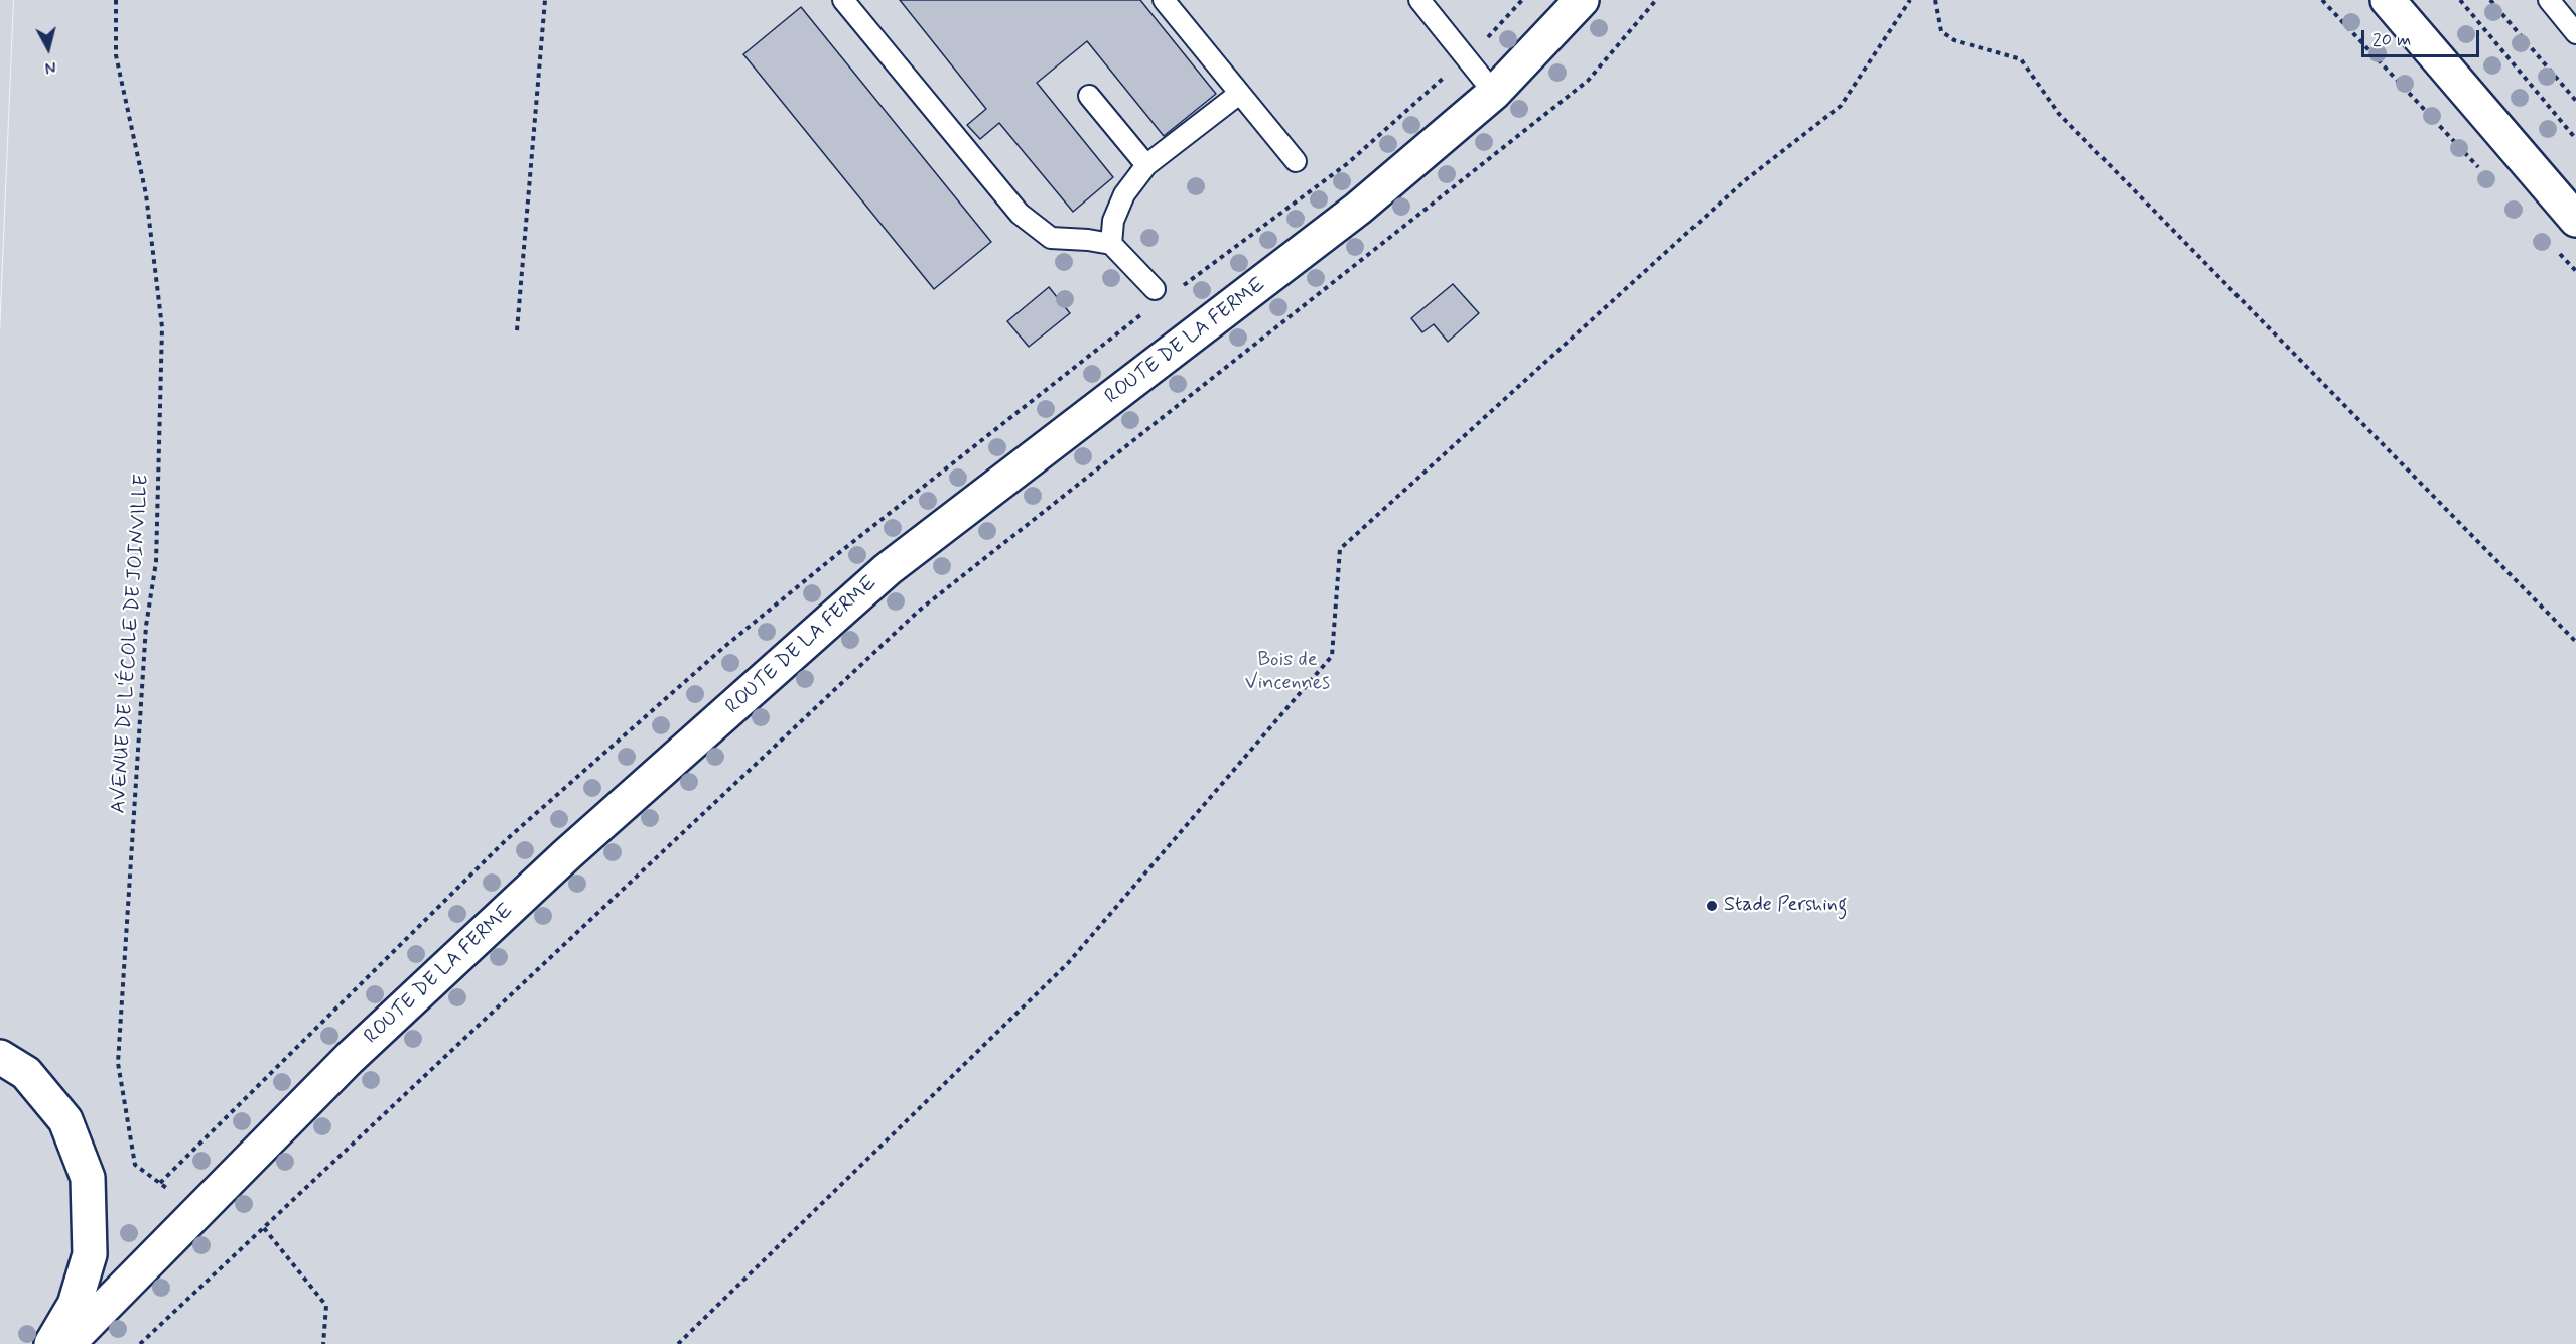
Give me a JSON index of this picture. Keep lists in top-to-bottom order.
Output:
{
  "streets": {
    "main road": ["ROUTE DE LA FERME"],
    "path": ["AVENUE DE L'ÉCOLE DE JOINVILLE"]
  },
  "parks": ["Bois de Vincennes"],
  "places": ["Stade Pershing"],
  "scale_bar": "20 m",
  "north": "bottom"
}
